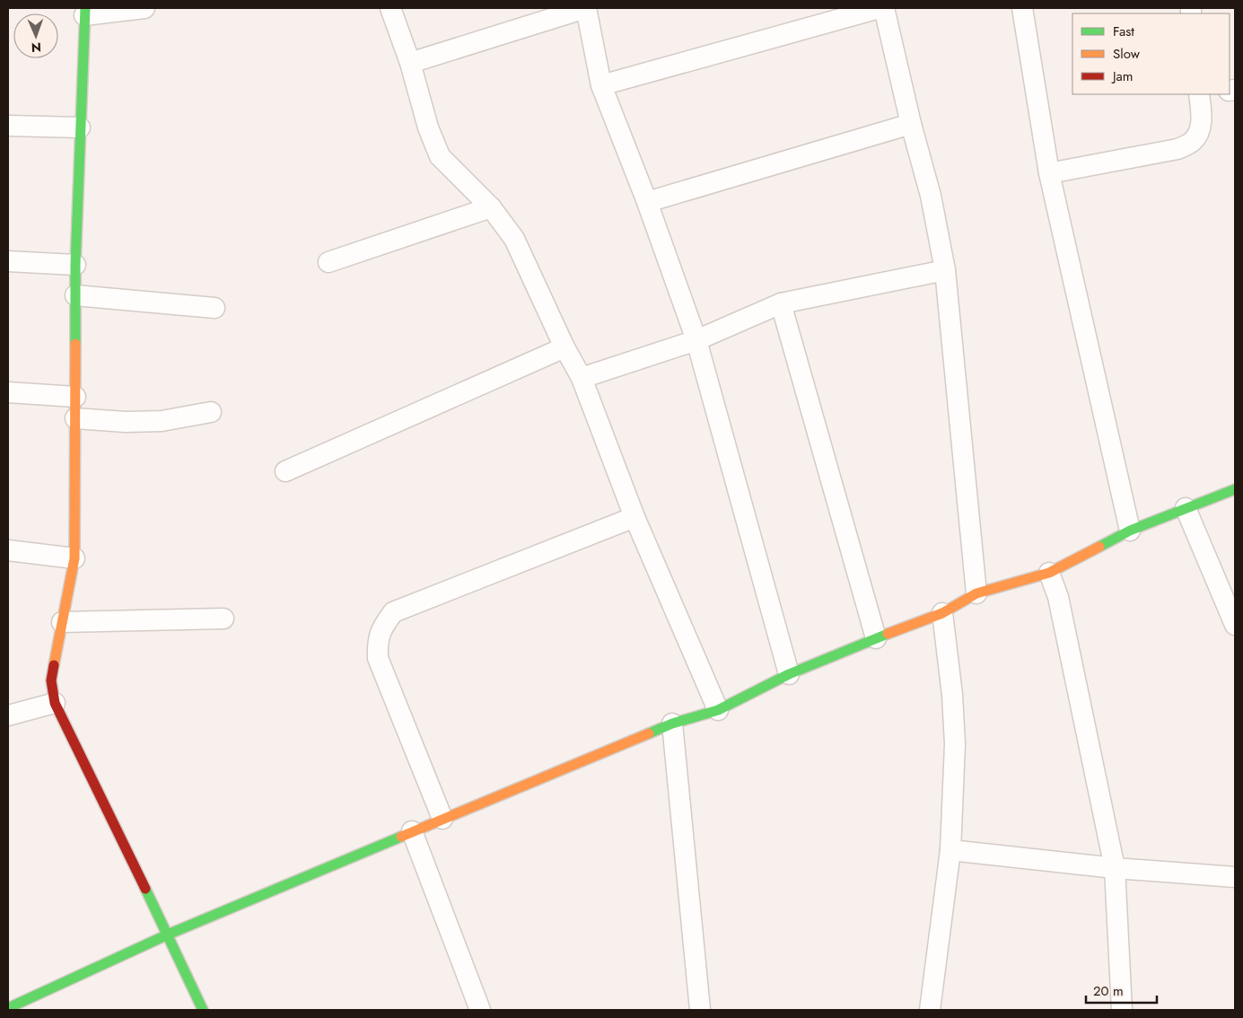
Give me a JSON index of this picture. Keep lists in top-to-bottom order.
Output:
{
  "legend": ["Fast", "Slow", "Jam"],
  "scale_bar": "20 m",
  "north": "bottom"
}
